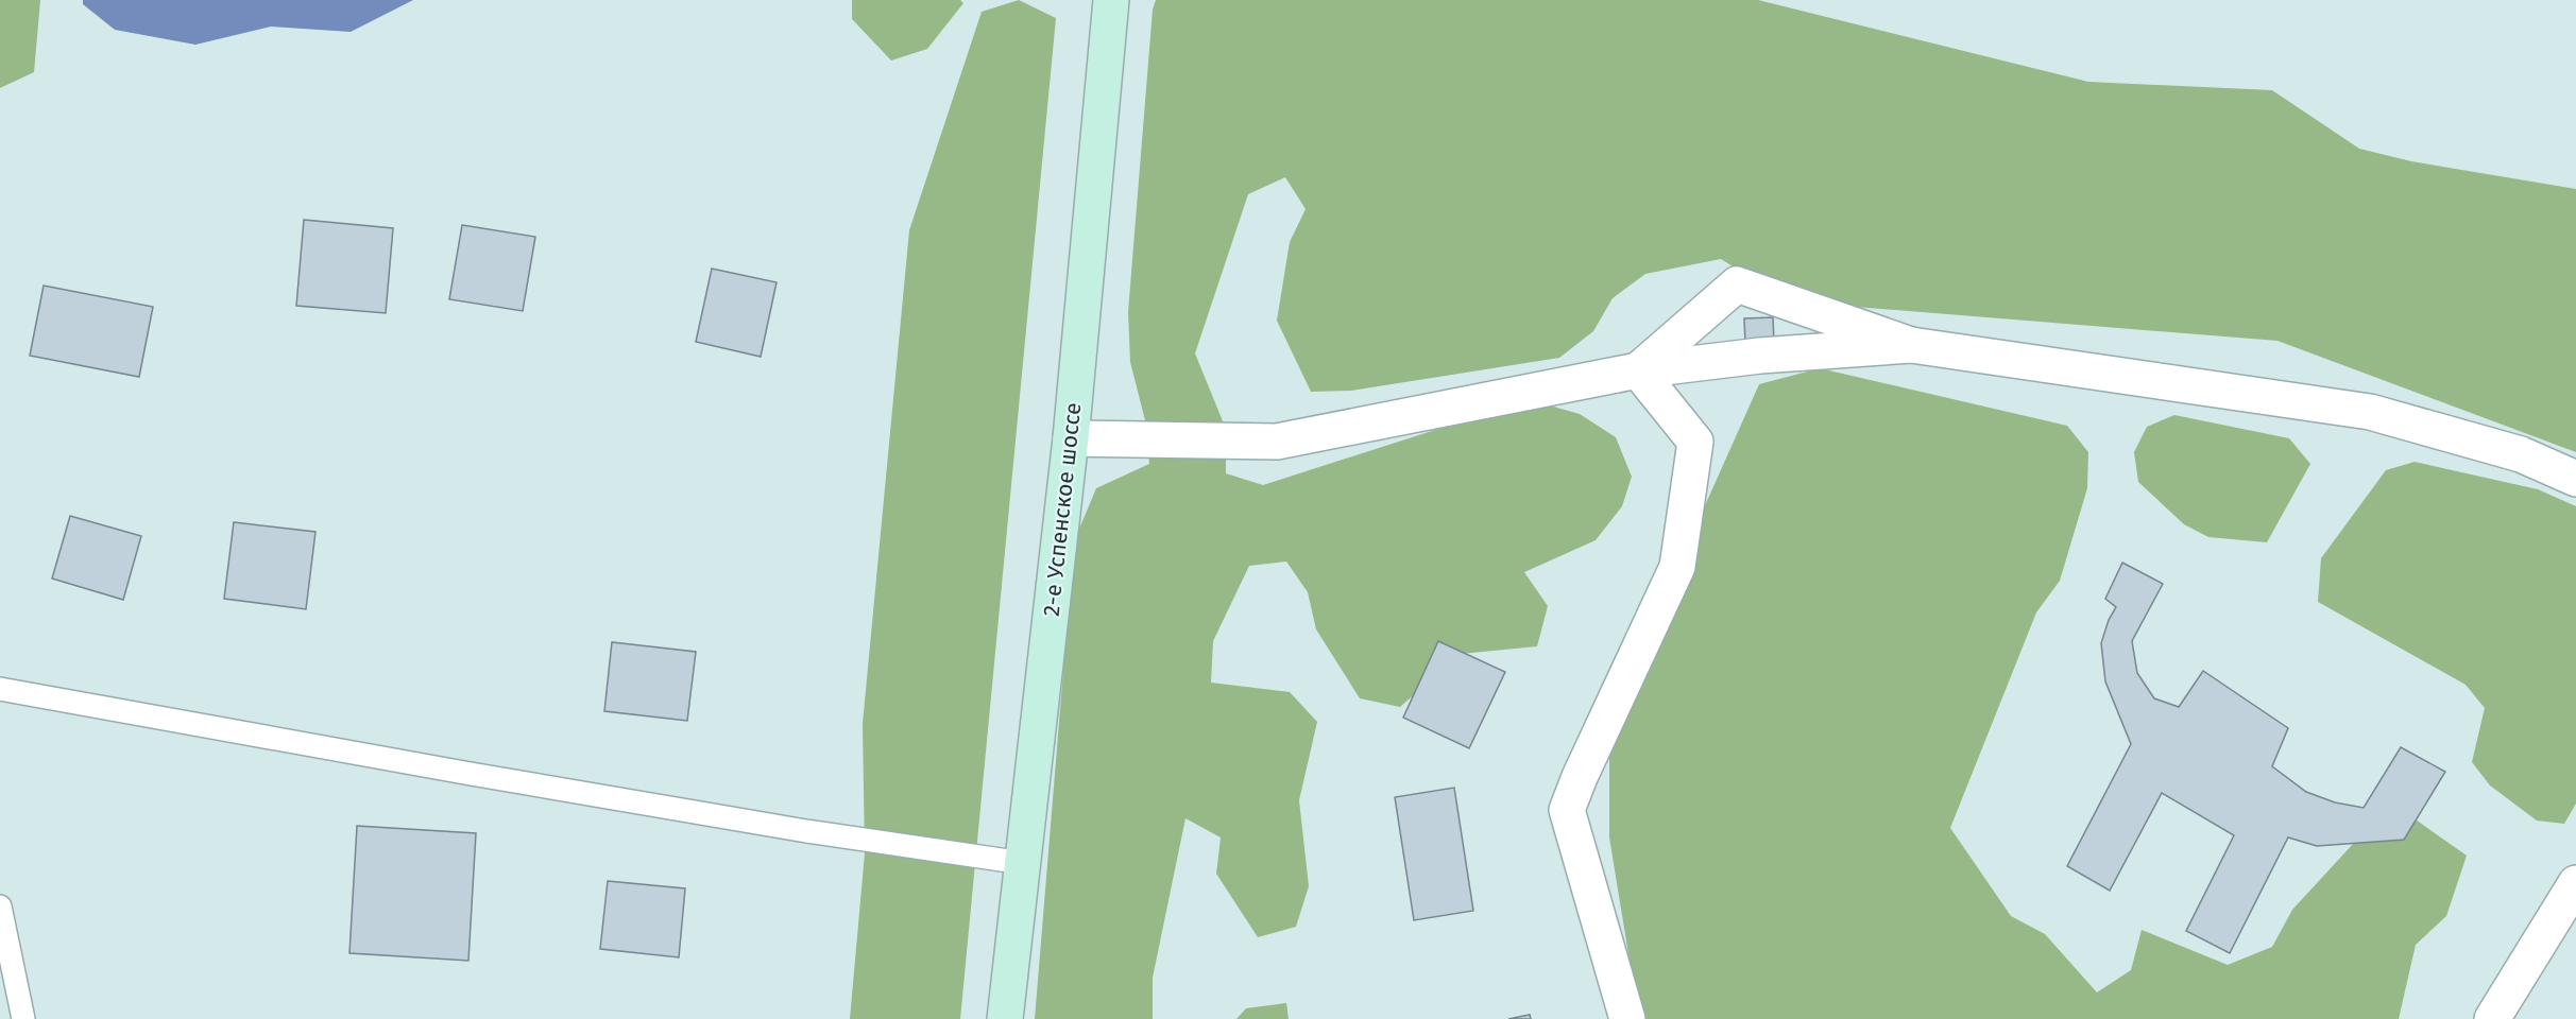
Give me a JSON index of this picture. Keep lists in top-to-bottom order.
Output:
{
  "streets": {
    "main road": ["2-е Успенское шоссе"]
  }
}
